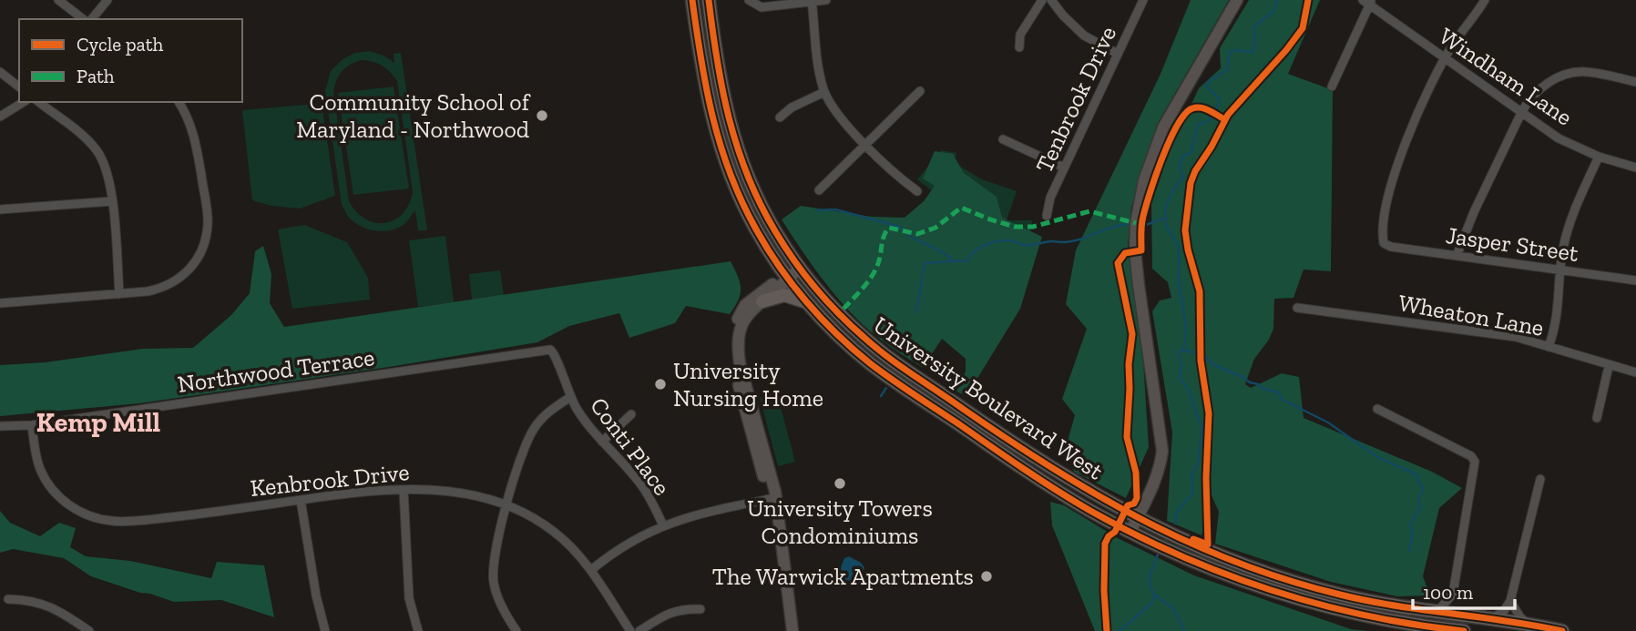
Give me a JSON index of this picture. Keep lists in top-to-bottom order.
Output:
{
  "streets": {
    "main road": ["University Boulevard West"],
    "street": [
      "Windham Lane",
      "Tenbrook Drive",
      "Jasper Street",
      "Wheaton Lane",
      "Northwood Terrace",
      "Conti Place",
      "Kenbrook Drive"
    ]
  },
  "crossings": [
    ["Windham Lane", "Jasper Street"],
    ["Northwood Terrace", "Conti Place"],
    ["Northwood Terrace", "Kenbrook Drive"]
  ],
  "districts": ["Kemp Mill"],
  "places": [
    "Community School of Maryland - Northwood",
    "University Nursing Home",
    "University Towers Condominiums",
    "The Warwick Apartments"
  ],
  "legend": ["Cycle path", "Path"],
  "scale_bar": "100 m"
}
